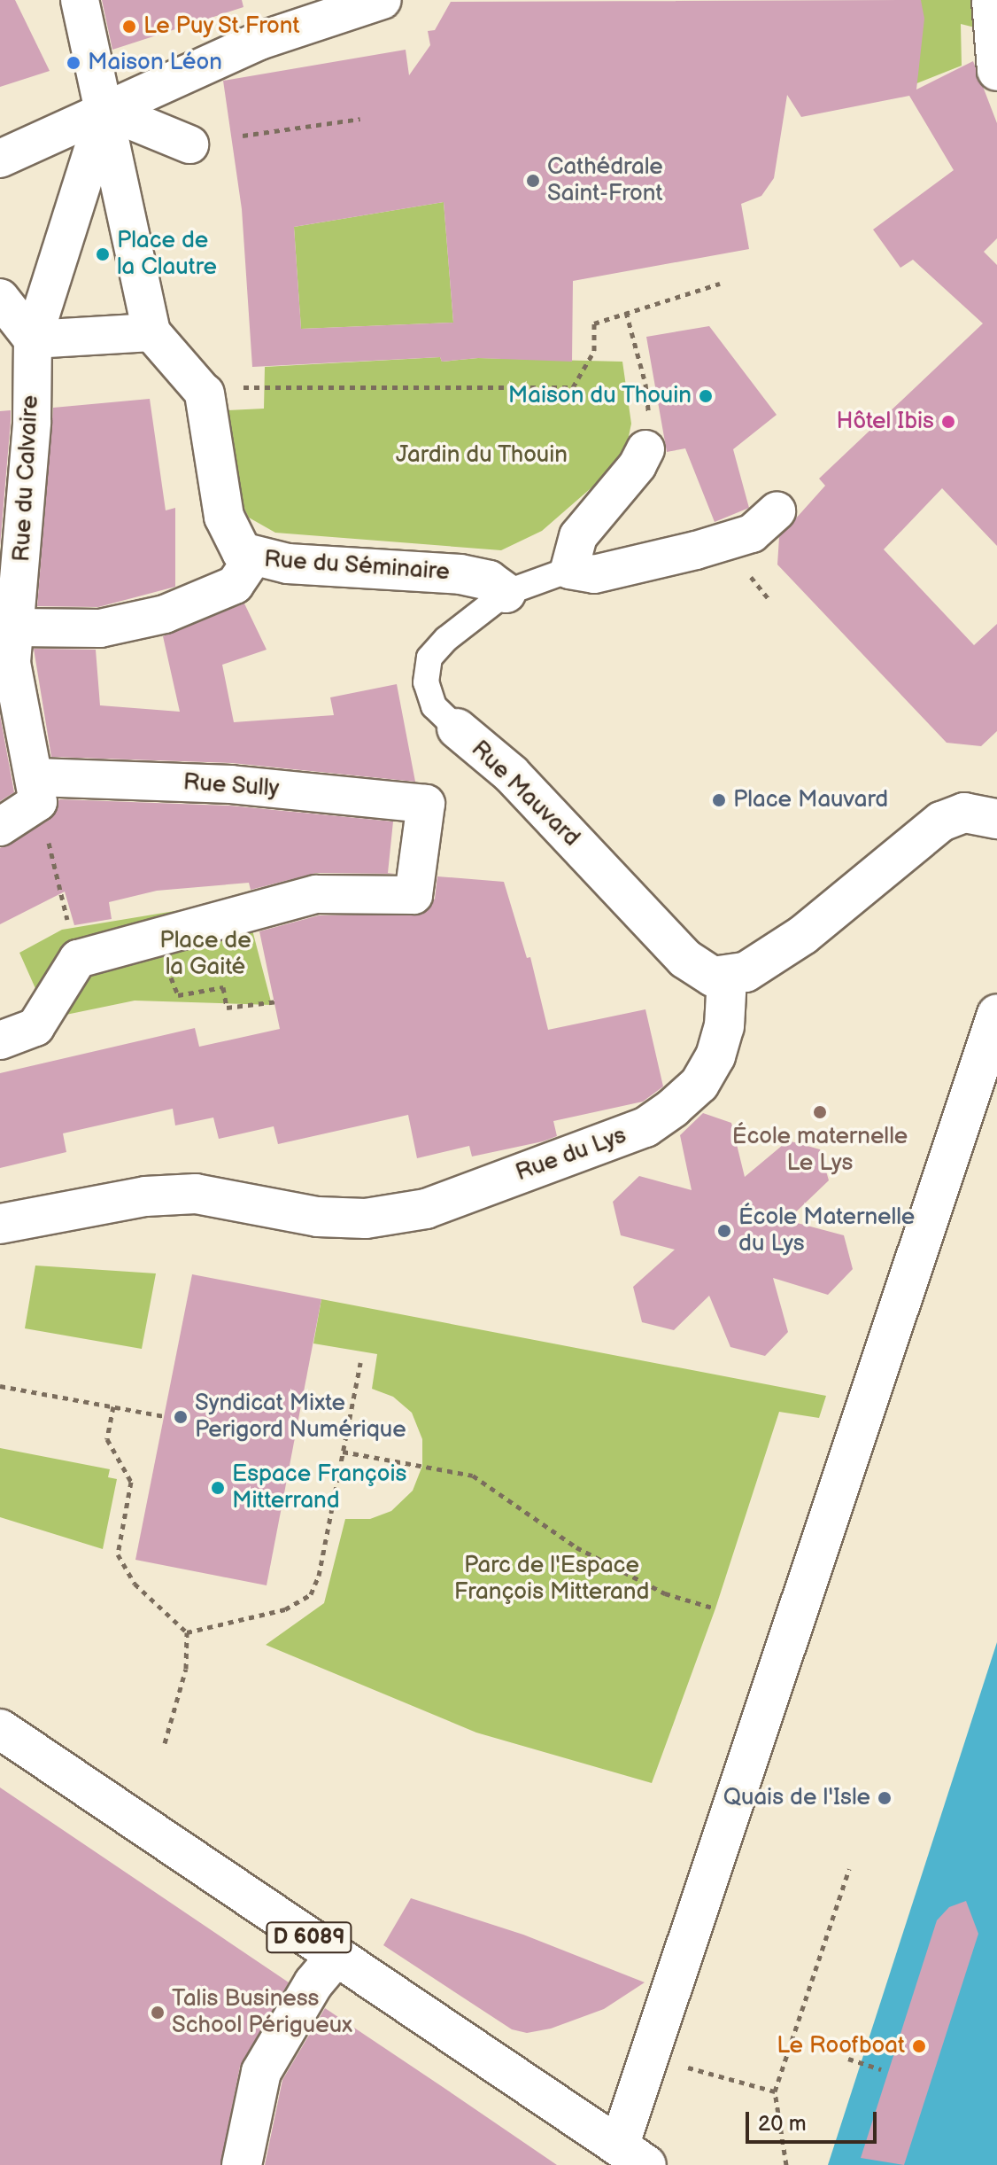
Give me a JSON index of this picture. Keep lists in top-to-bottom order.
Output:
{
  "streets": {
    "street": [
      "Rue du Calvaire",
      "Rue du Séminaire",
      "Rue Sully",
      "Rue Mauvard",
      "Rue du Lys",
      "D 6089"
    ]
  },
  "crossings": [
    ["Rue du Calvaire", "Rue Sully"],
    ["Rue du Séminaire", "Rue Mauvard"],
    ["Rue Mauvard", "Rue du Lys"]
  ],
  "parks": ["Jardin du Thouin", "Place de la Gaité", "Parc de l'Espace François Mitterand"],
  "places": [
    "Le Puy St Front",
    "Maison Léon",
    "Cathédrale Saint-Front",
    "Place de la Clautre",
    "Maison du Thouin",
    "Hôtel Ibis",
    "Place Mauvard",
    "École maternelle Le Lys",
    "École Maternelle du Lys",
    "Syndicat Mixte Perigord Numérique",
    "Espace François Mitterrand",
    "Quais de l'Isle",
    "Talis Business School Périgueux",
    "Le Roofboat"
  ],
  "scale_bar": "20 m"
}
